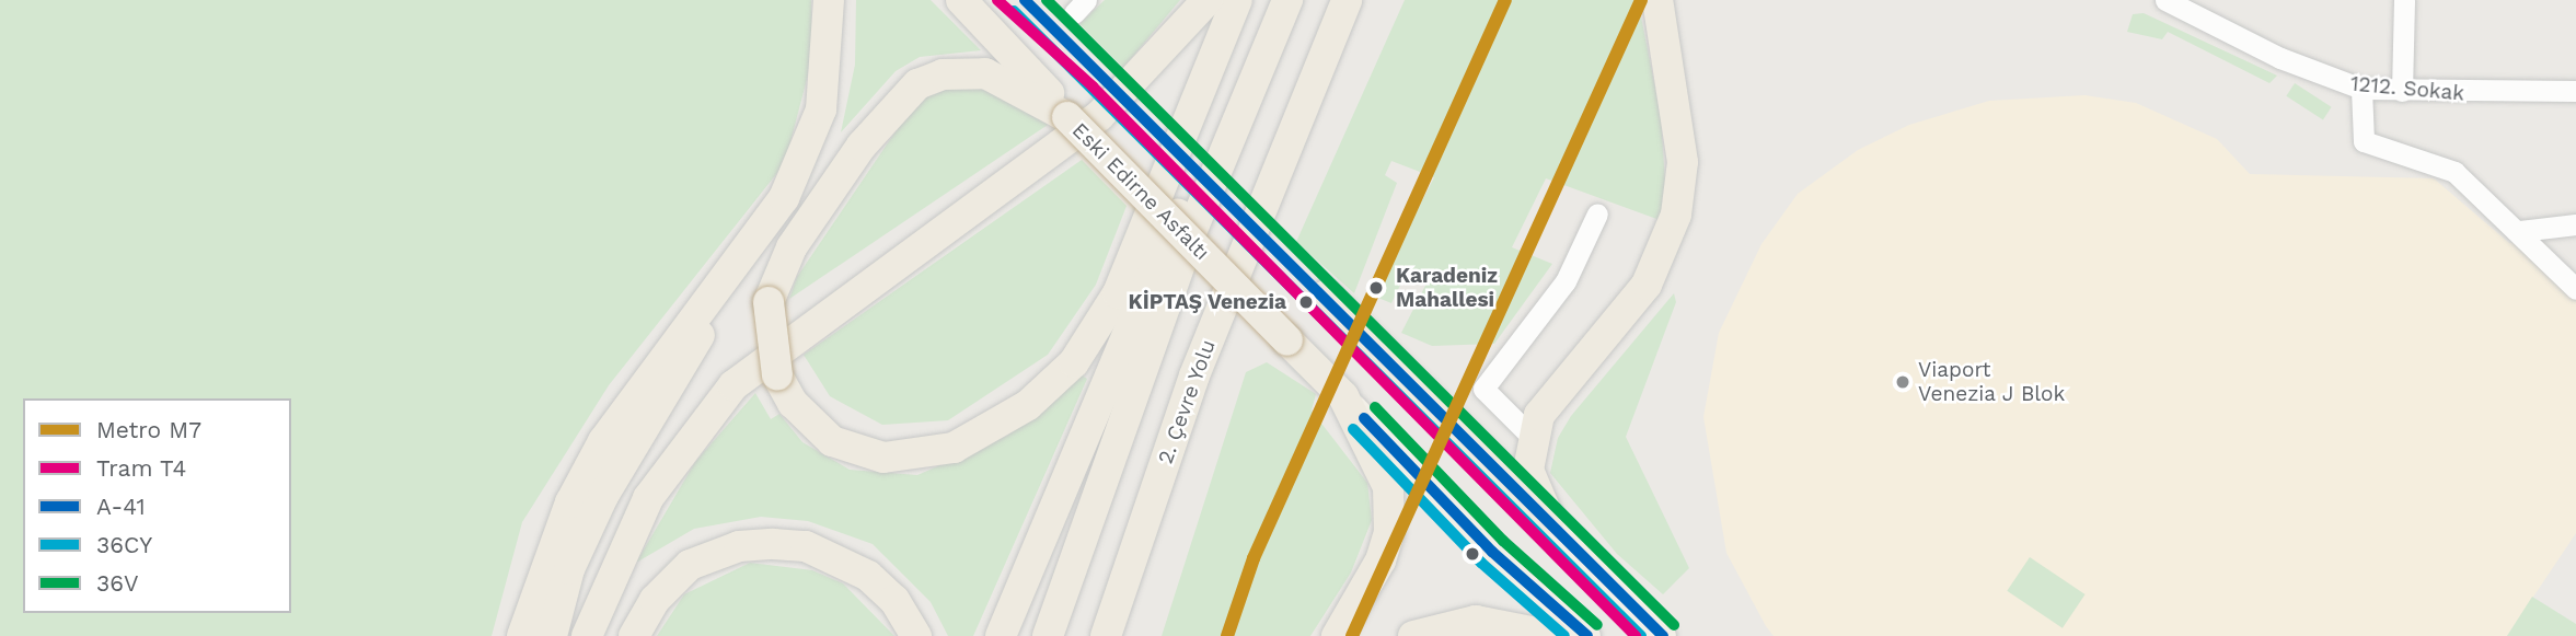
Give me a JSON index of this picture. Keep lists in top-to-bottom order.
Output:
{
  "streets": {
    "highway": ["Eski Edirne Asfaltı", "2. Çevre Yolu"],
    "street": ["1212. Sokak"]
  },
  "places": ["Karadeniz Mahallesi", "KİPTAŞ Venezia", "Viaport Venezia J Blok"],
  "lines": [
    "metro line M7",
    "tram line T4",
    "transit line A-41",
    "transit line 36V",
    "transit line 36CY"
  ],
  "legend": [
    "Metro M7",
    "Tram T4",
    "A-41",
    "36CY",
    "36V"
  ]
}
